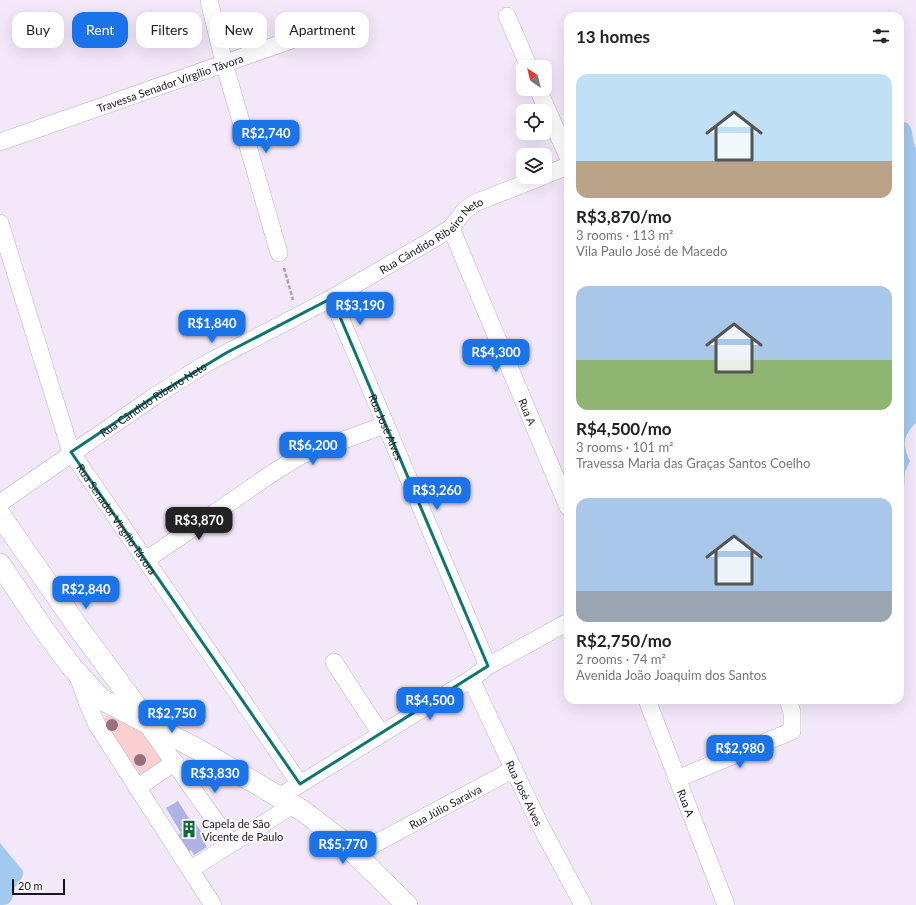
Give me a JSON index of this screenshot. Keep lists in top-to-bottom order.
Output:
{
  "streets": {
    "street": [
      "Travessa Senador Virgílio Távora",
      "Rua Cândido Ribeiro Neto",
      "Rua A",
      "Rua José Alves",
      "Rua Senador Virgílio Távora",
      "Rua Júlio Saraiva"
    ]
  },
  "crossings": [
    ["Rua Cândido Ribeiro Neto", "Rua A"],
    ["Rua Cândido Ribeiro Neto", "Rua José Alves"],
    ["Rua Cândido Ribeiro Neto", "Rua Senador Virgílio Távora"],
    ["Rua José Alves", "Rua Júlio Saraiva"]
  ],
  "places": {
    "building": ["Capela de São Vicente de Paulo"]
  },
  "scale_bar": "20 m",
  "north": "top left",
  "page": {
    "chip": [
      "Buy",
      "Rent",
      "Filters",
      "New",
      "Apartment"
    ],
    "heading": "13 homes",
    "list": [
      {
        "name": "R$3,870/mo",
        "note": "3 rooms · 113 m² · Vila Paulo José de Macedo"
      },
      {
        "name": "R$4,500/mo",
        "note": "3 rooms · 101 m² · Travessa Maria das Graças Santos Coelho"
      },
      {
        "name": "R$2,750/mo",
        "note": "2 rooms · 74 m² · Avenida João Joaquim dos Santos"
      }
    ],
    "price": [
      "R$2,740",
      "R$3,190",
      "R$1,840",
      "R$4,300",
      "R$6,200",
      "R$3,260",
      "R$3,870",
      "R$2,840",
      "R$4,500",
      "R$2,750",
      "R$2,980",
      "R$3,830",
      "R$5,770"
    ],
    "scale": "20 m"
  }
}
